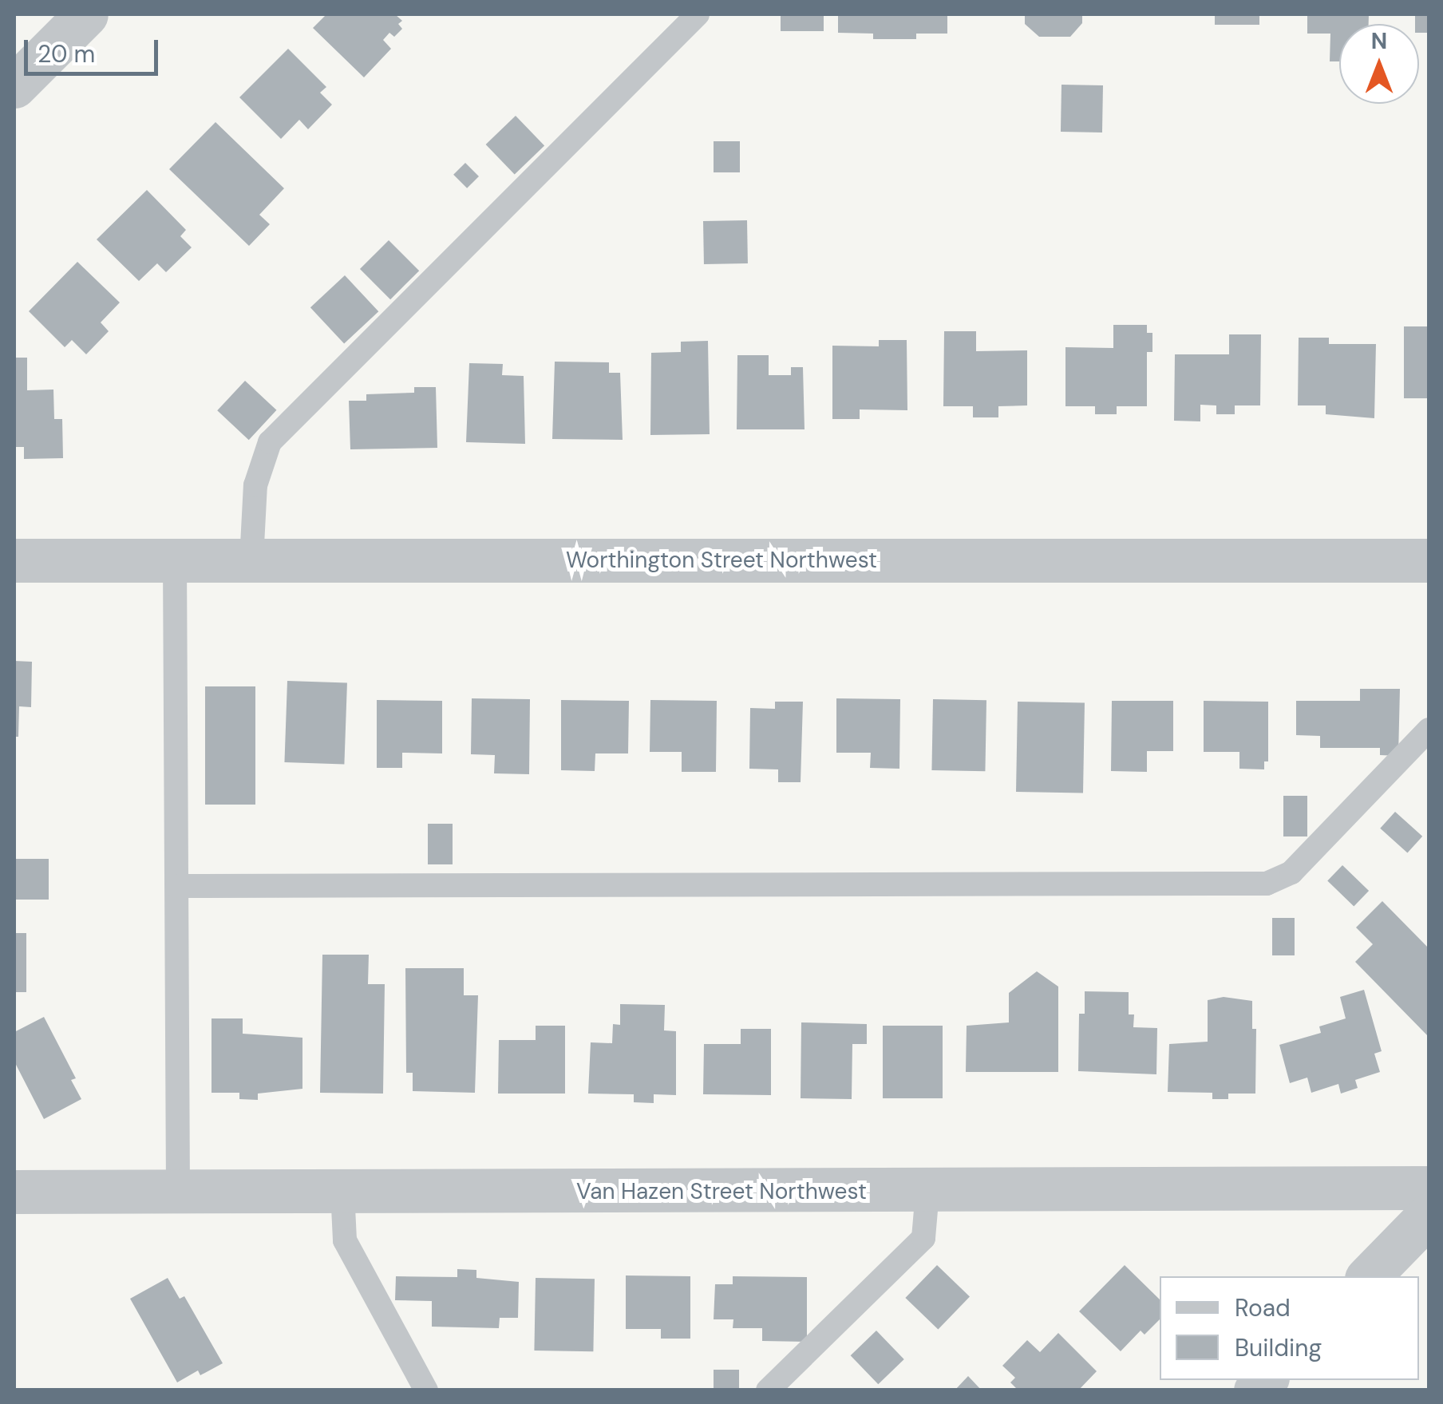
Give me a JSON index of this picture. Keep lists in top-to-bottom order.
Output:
{
  "streets": {
    "street": ["Worthington Street Northwest", "Van Hazen Street Northwest"]
  },
  "legend": ["Road", "Building"],
  "scale_bar": "20 m",
  "north": "top"
}
